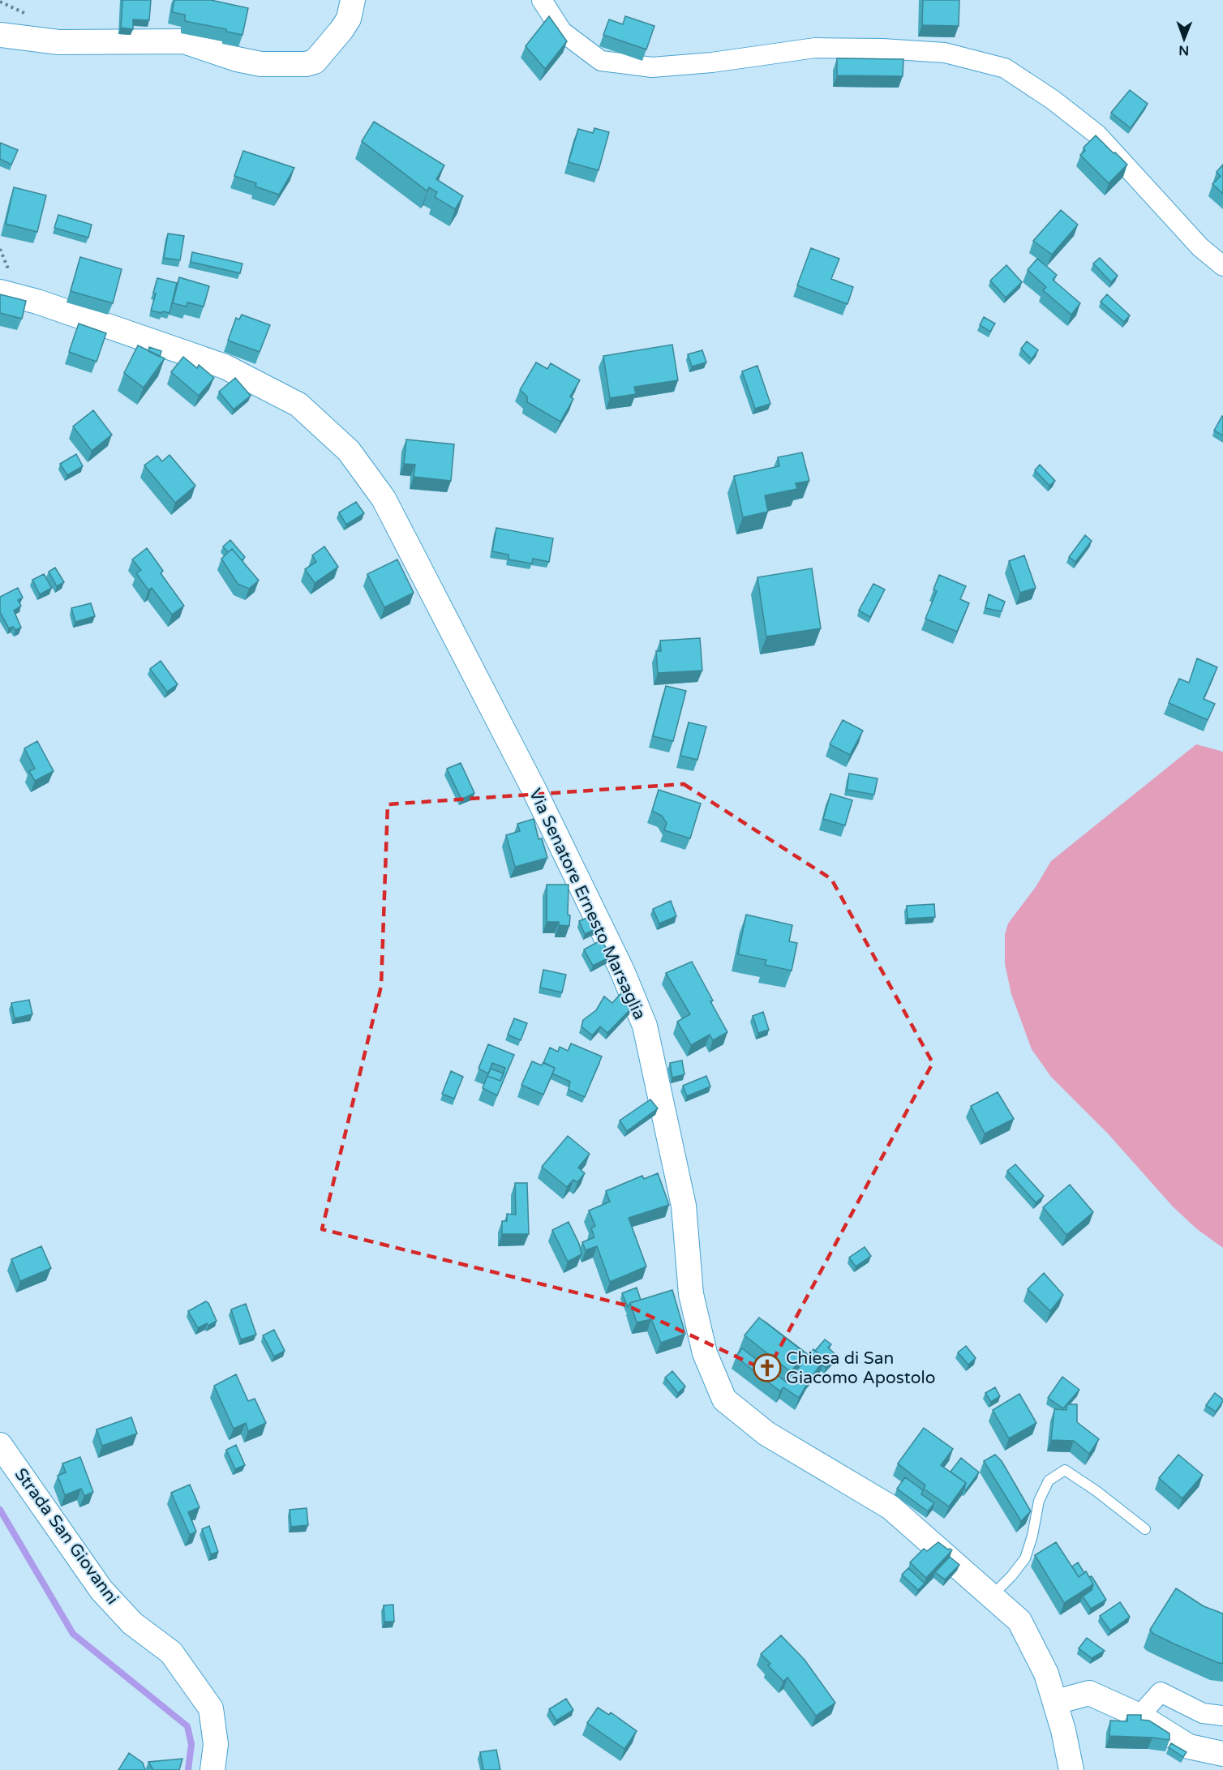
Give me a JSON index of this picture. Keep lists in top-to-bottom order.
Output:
{
  "streets": {
    "street": ["Via Senatore Ernesto Marsaglia", "Strada San Giovanni"]
  },
  "places": {
    "church": ["Chiesa di San Giacomo Apostolo"]
  },
  "north": "bottom"
}
